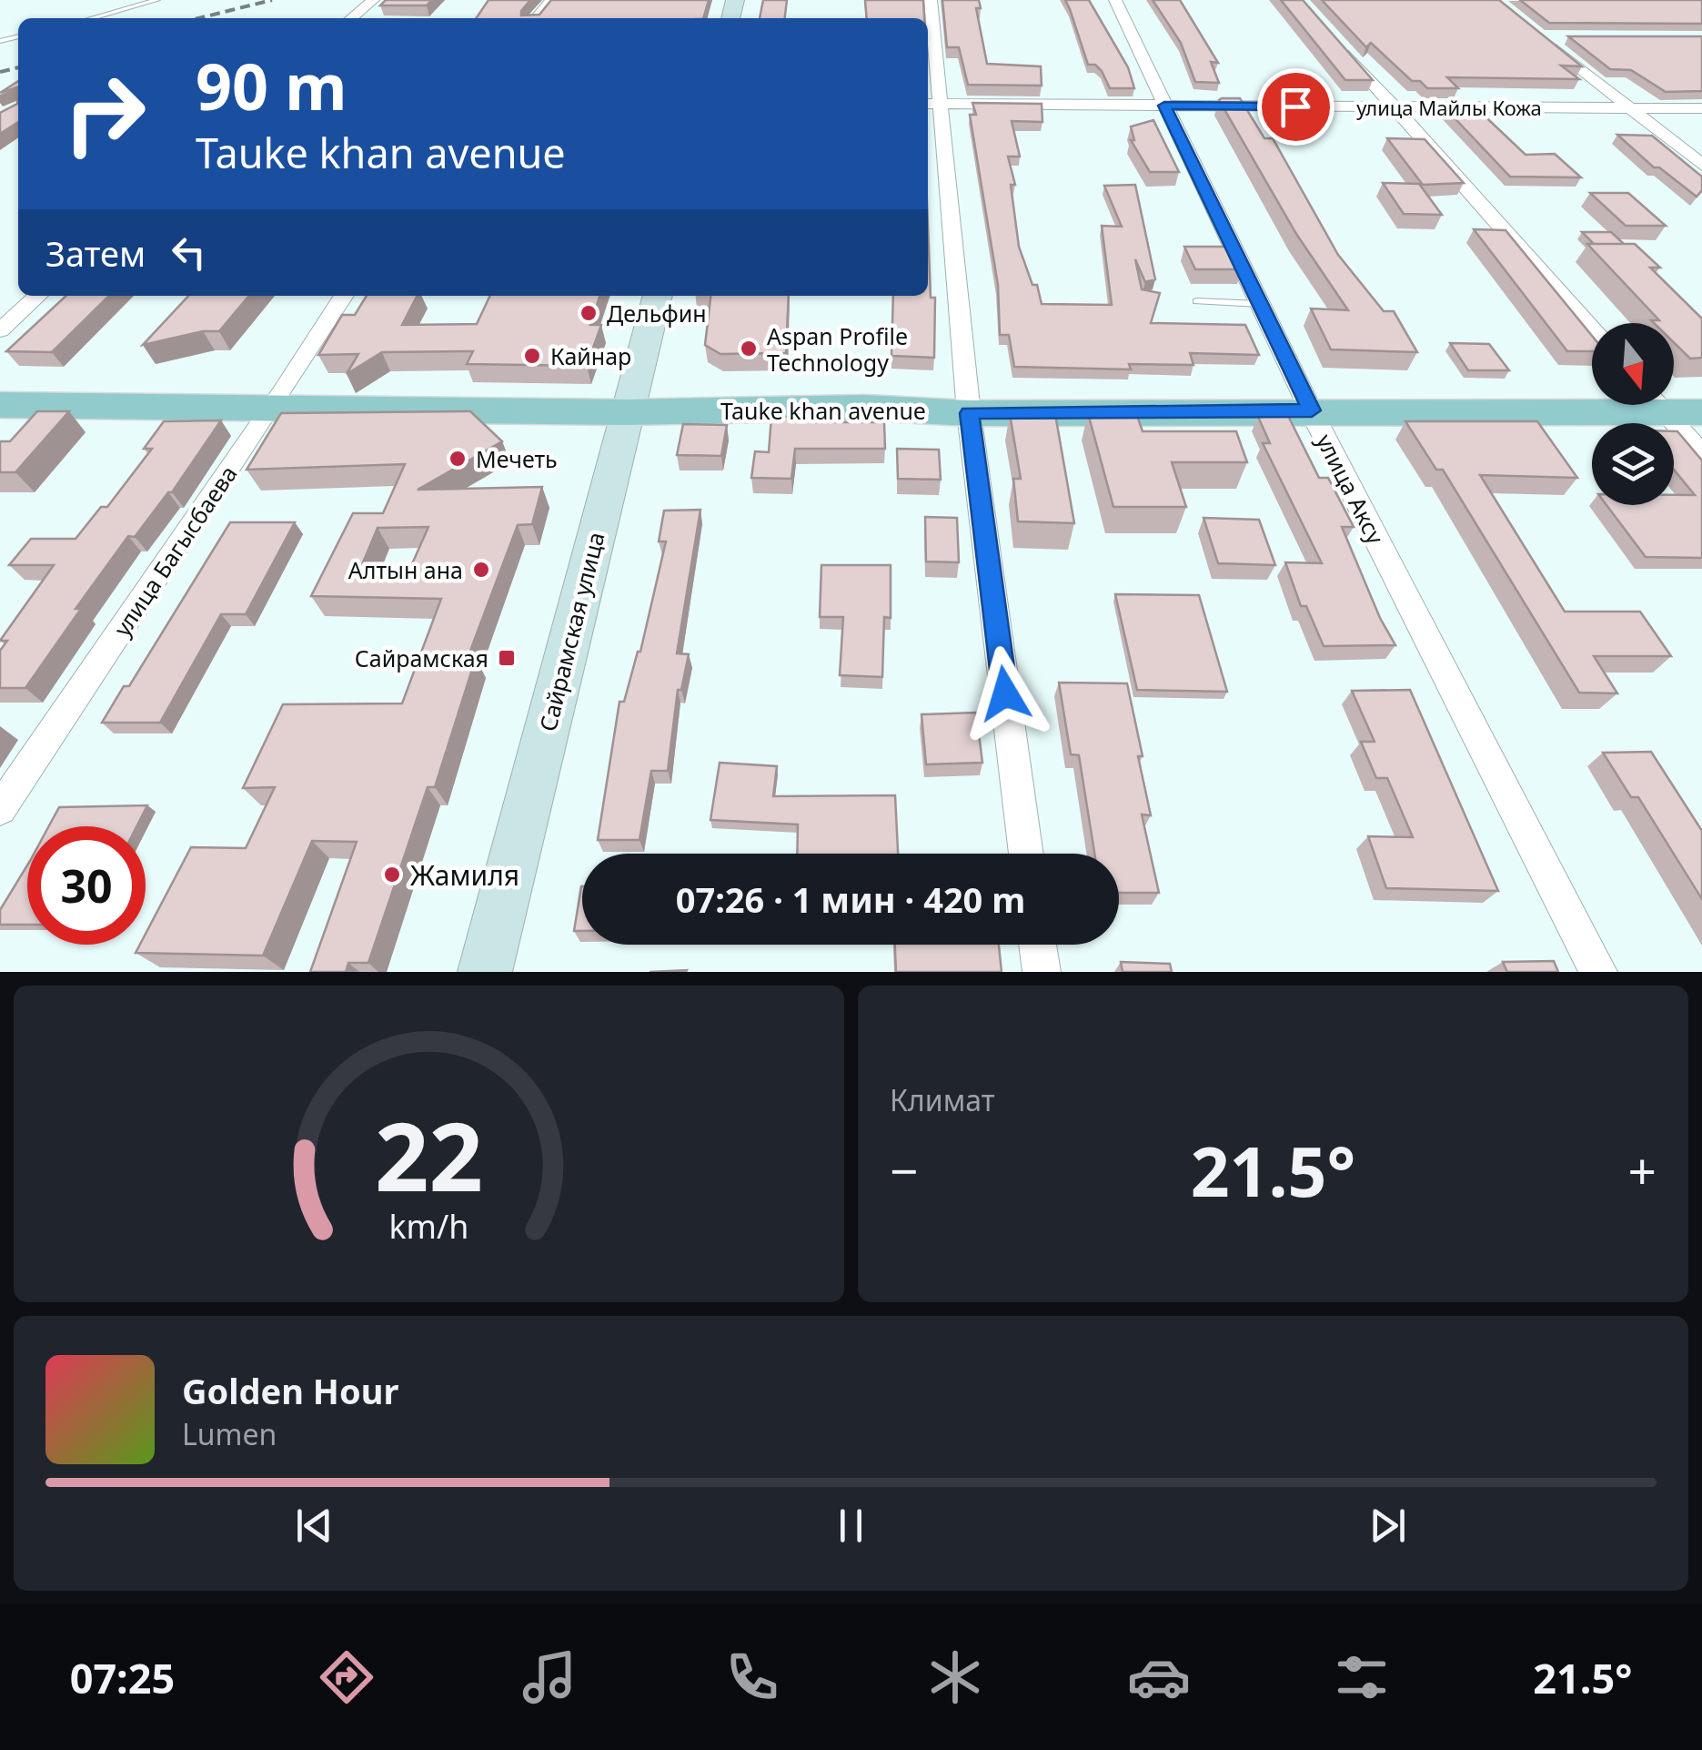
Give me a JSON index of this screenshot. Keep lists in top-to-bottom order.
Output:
{
  "streets": {
    "main road": ["Tauke khan avenue", "Сайрамская улица"],
    "street": ["улица Майлы Кожа", "улица Аксу", "улица Багысбаева"]
  },
  "crossings": [
    ["улица Майлы Кожа", "улица Аксу"],
    ["Tauke khan avenue", "улица Аксу"],
    ["Tauke khan avenue", "улица Багысбаева"],
    ["Tauke khan avenue", "Сайрамская улица"]
  ],
  "places": {
    "other": [
      "Дельфин",
      "Aspan Profile Technology",
      "Кайнар",
      "Мечеть",
      "Алтын ана",
      "Жамиля"
    ],
    "transit": ["Сайрамская"]
  },
  "north": "bottom",
  "page": {
    "turn": ["90 m", "Tauke khan avenue"],
    "then": "Затем",
    "limit": "30",
    "trip": "07:26 · 1 мин · 420 m",
    "tile": "Климат",
    "heat": ["−", "21.5°", "+"],
    "song": ["Golden Hour", "Lumen"],
    "tabs": ["07:25", "21.5°"],
    "gauge": ["22", "km/h"]
  }
}
